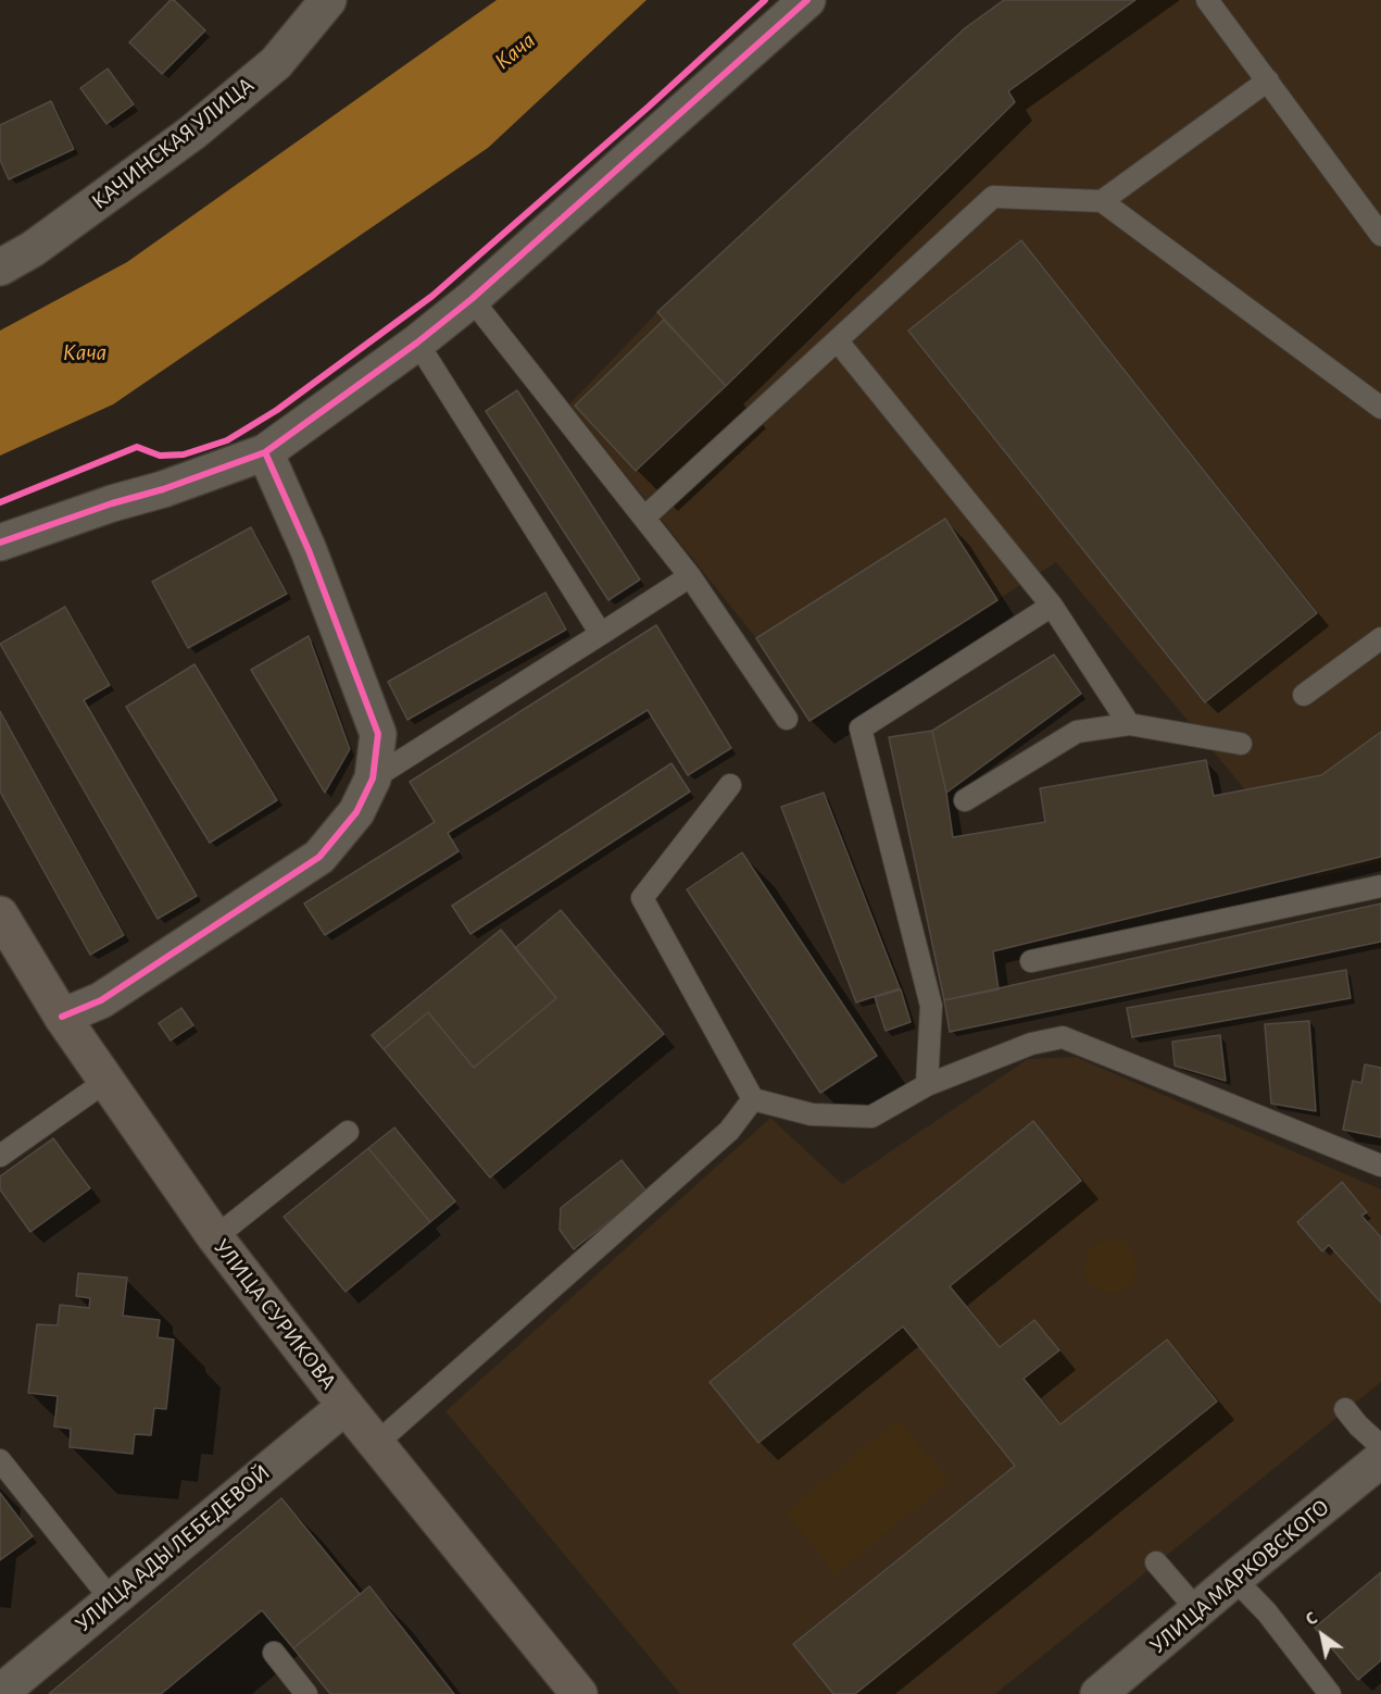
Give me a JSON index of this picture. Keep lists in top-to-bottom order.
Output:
{
  "streets": {
    "main road": ["УЛИЦА СУРИКОВА"],
    "street": ["КАЧИНСКАЯ УЛИЦА", "УЛИЦА АДЫ ЛЕБЕДЕВОЙ", "УЛИЦА МАРКОВСКОГО"]
  },
  "crossings": [
    ["УЛИЦА СУРИКОВА", "УЛИЦА АДЫ ЛЕБЕДЕВОЙ"]
  ],
  "water": ["Кача"],
  "north": "top left"
}
